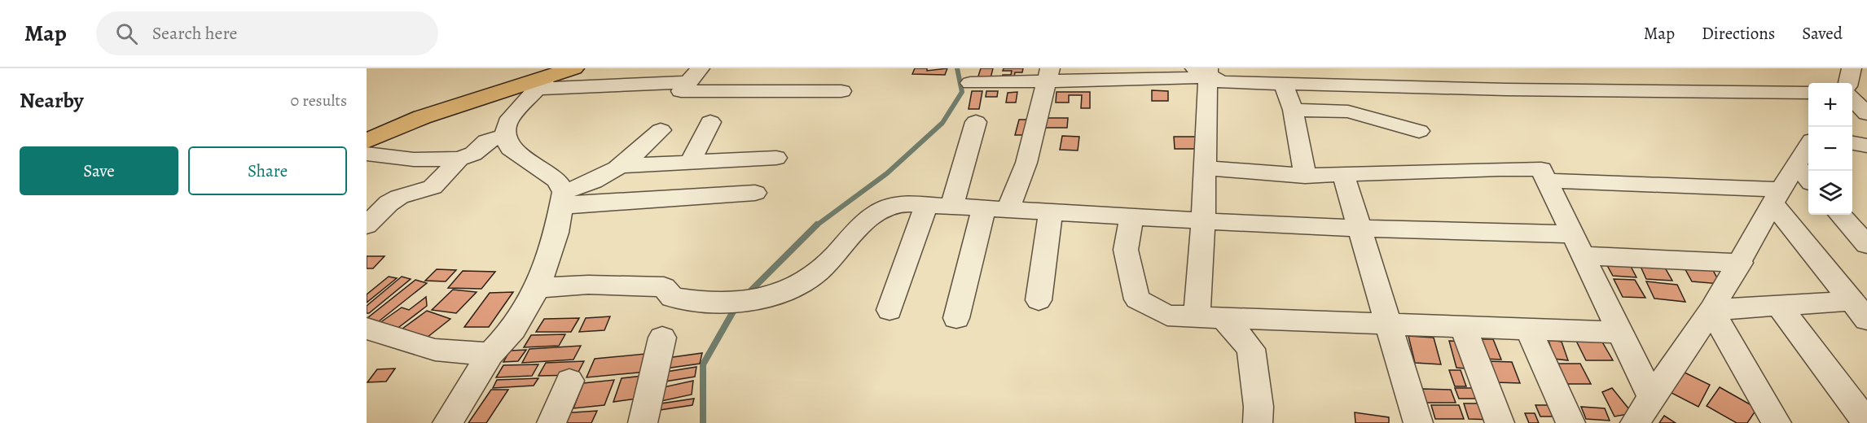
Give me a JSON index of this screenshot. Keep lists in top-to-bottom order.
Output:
{
  "page": {
    "header": "Map",
    "search": "Search here",
    "nav": ["Map", "Directions", "Saved"],
    "heading": ["Nearby", "0 results"],
    "map_buttons": ["+", "−"],
    "buttons": ["Save", "Share"]
  }
}
